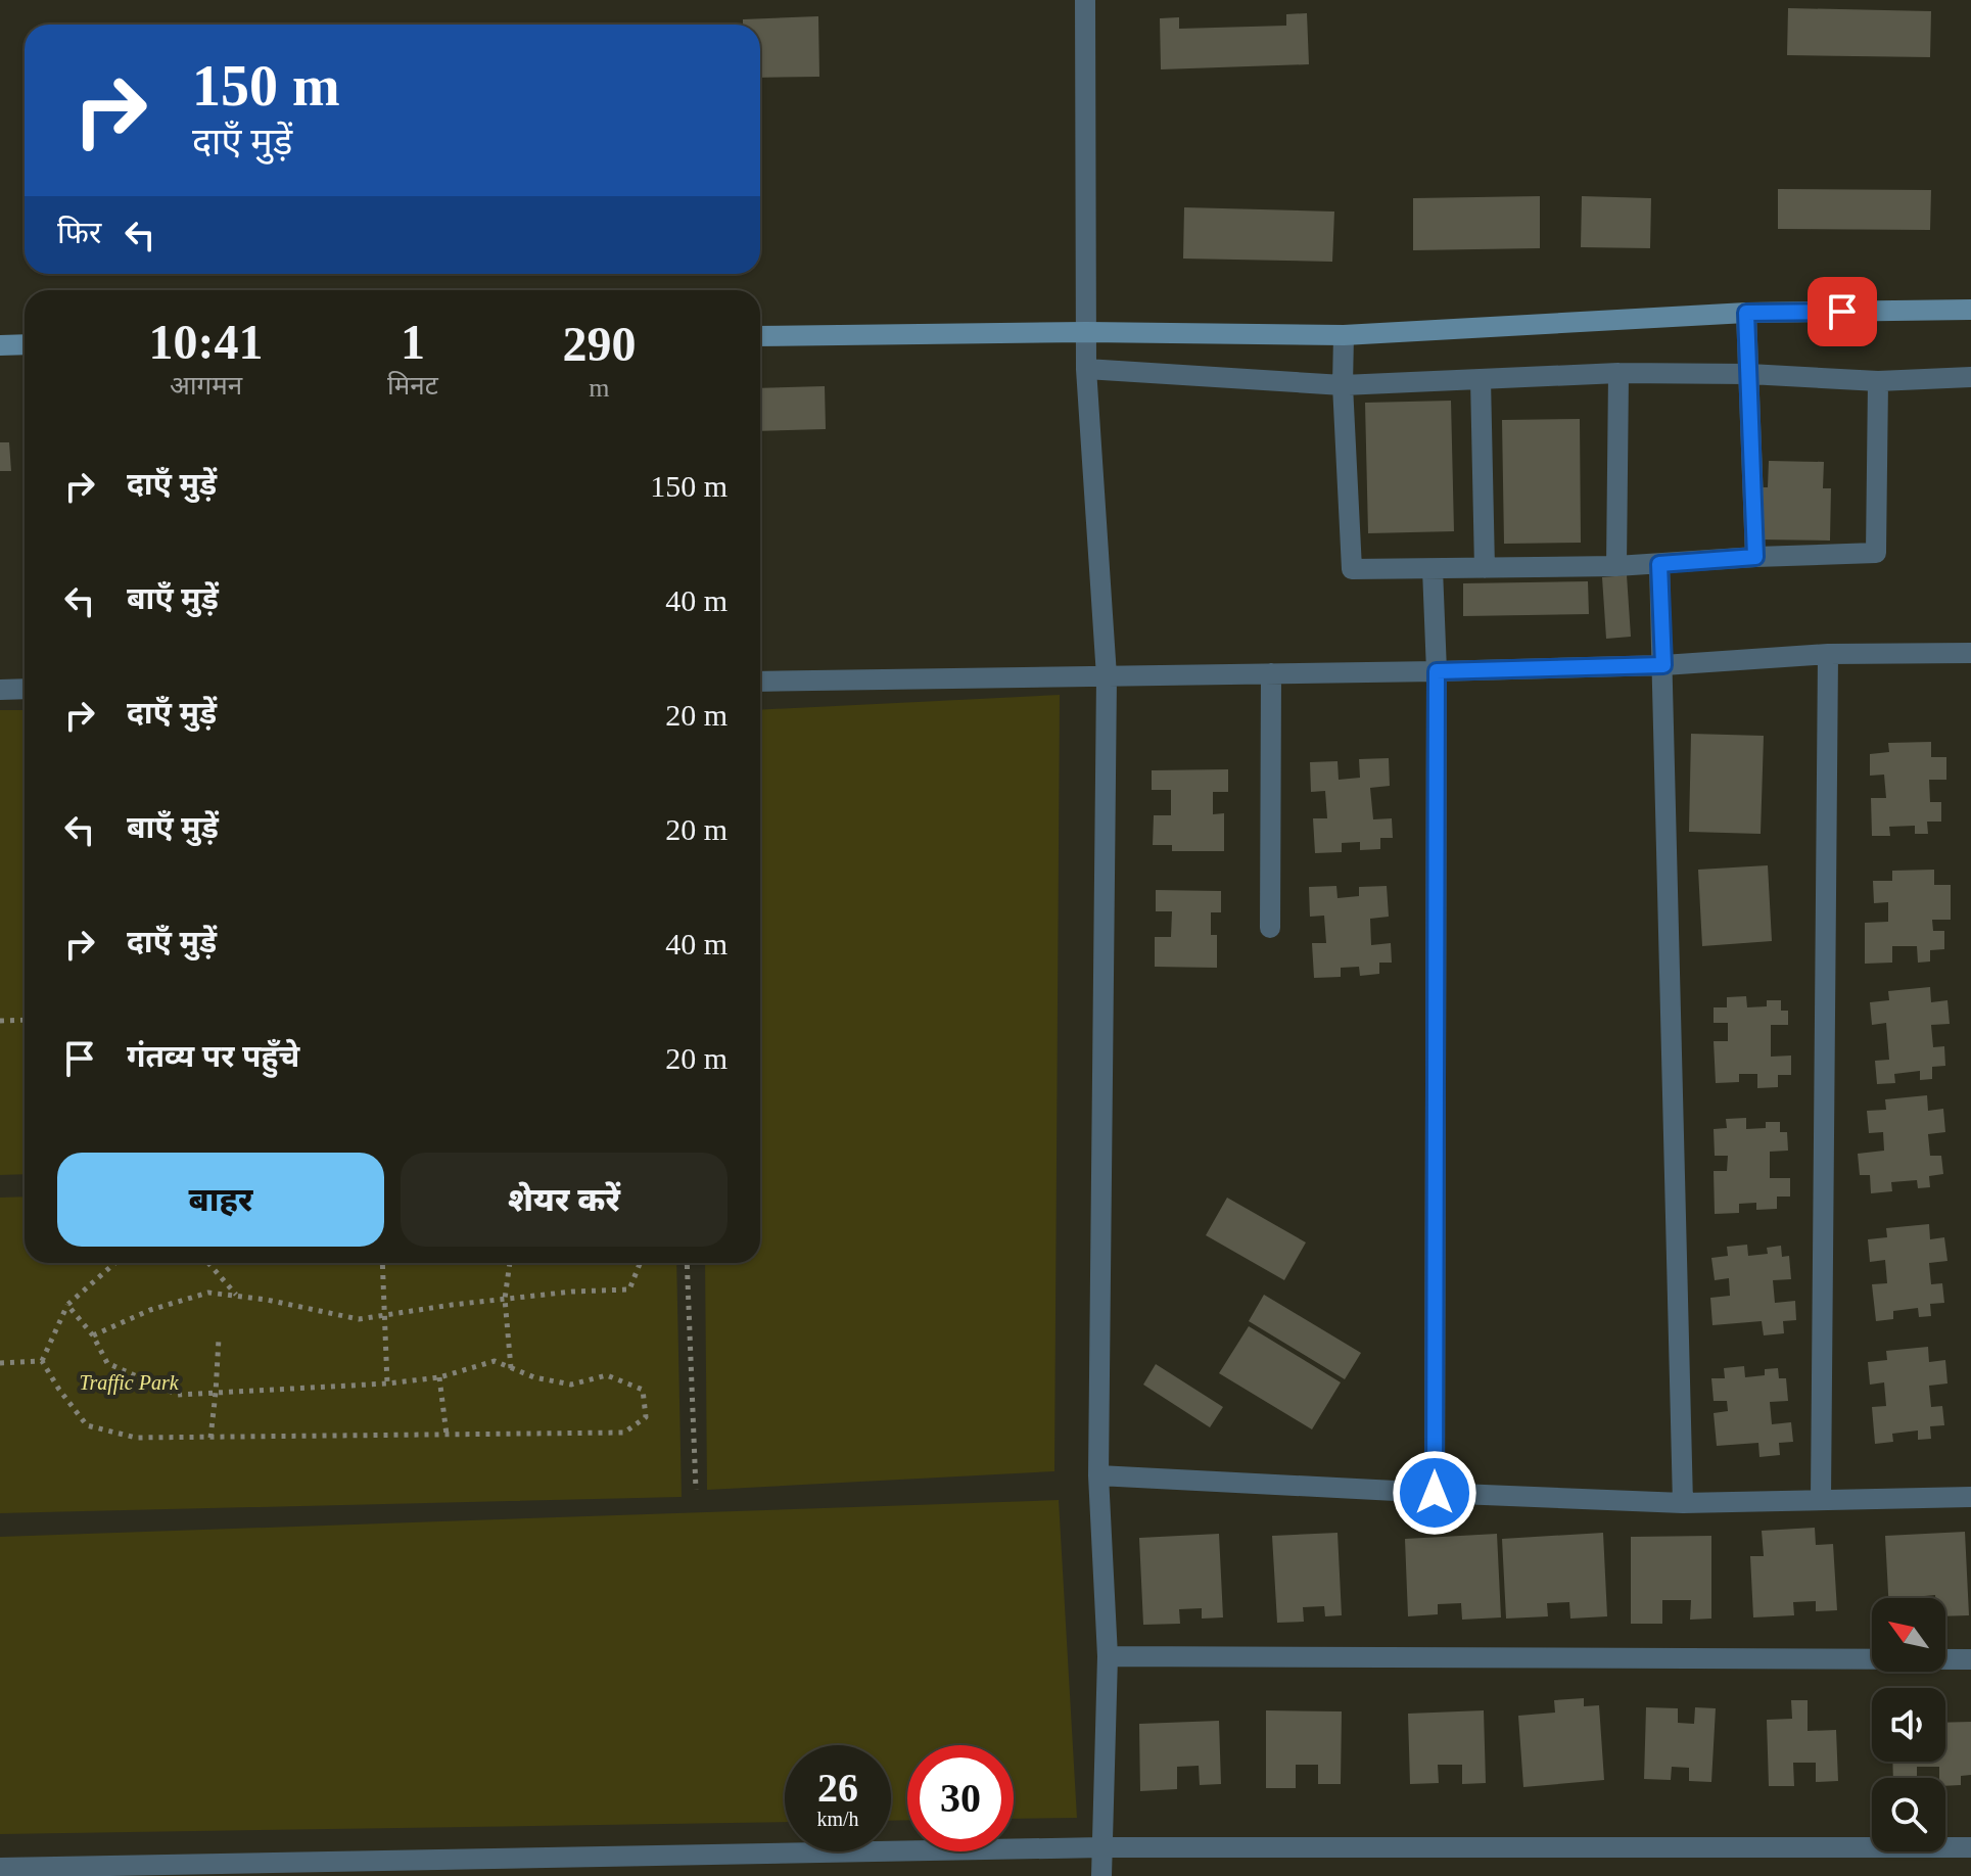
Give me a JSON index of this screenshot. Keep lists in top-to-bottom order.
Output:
{
  "parks": ["Traffic Park"],
  "north": "top left",
  "page": {
    "turn": ["150 m", "दाएँ मुड़ें"],
    "then": "फिर",
    "eta": [
      "10:41",
      "आगमन",
      "1",
      "मिनट",
      "290",
      "m"
    ],
    "list": [
      {
        "name": "दाएँ मुड़ें",
        "value": "150 m"
      },
      {
        "name": "बाएँ मुड़ें",
        "value": "40 m"
      },
      {
        "name": "दाएँ मुड़ें",
        "value": "20 m"
      },
      {
        "name": "बाएँ मुड़ें",
        "value": "20 m"
      },
      {
        "name": "दाएँ मुड़ें",
        "value": "40 m"
      },
      {
        "name": "गंतव्य पर पहुँचे",
        "value": "20 m"
      }
    ],
    "buttons": ["बाहर", "शेयर करें"],
    "speed": "26 km/h",
    "limit": "30"
  }
}
